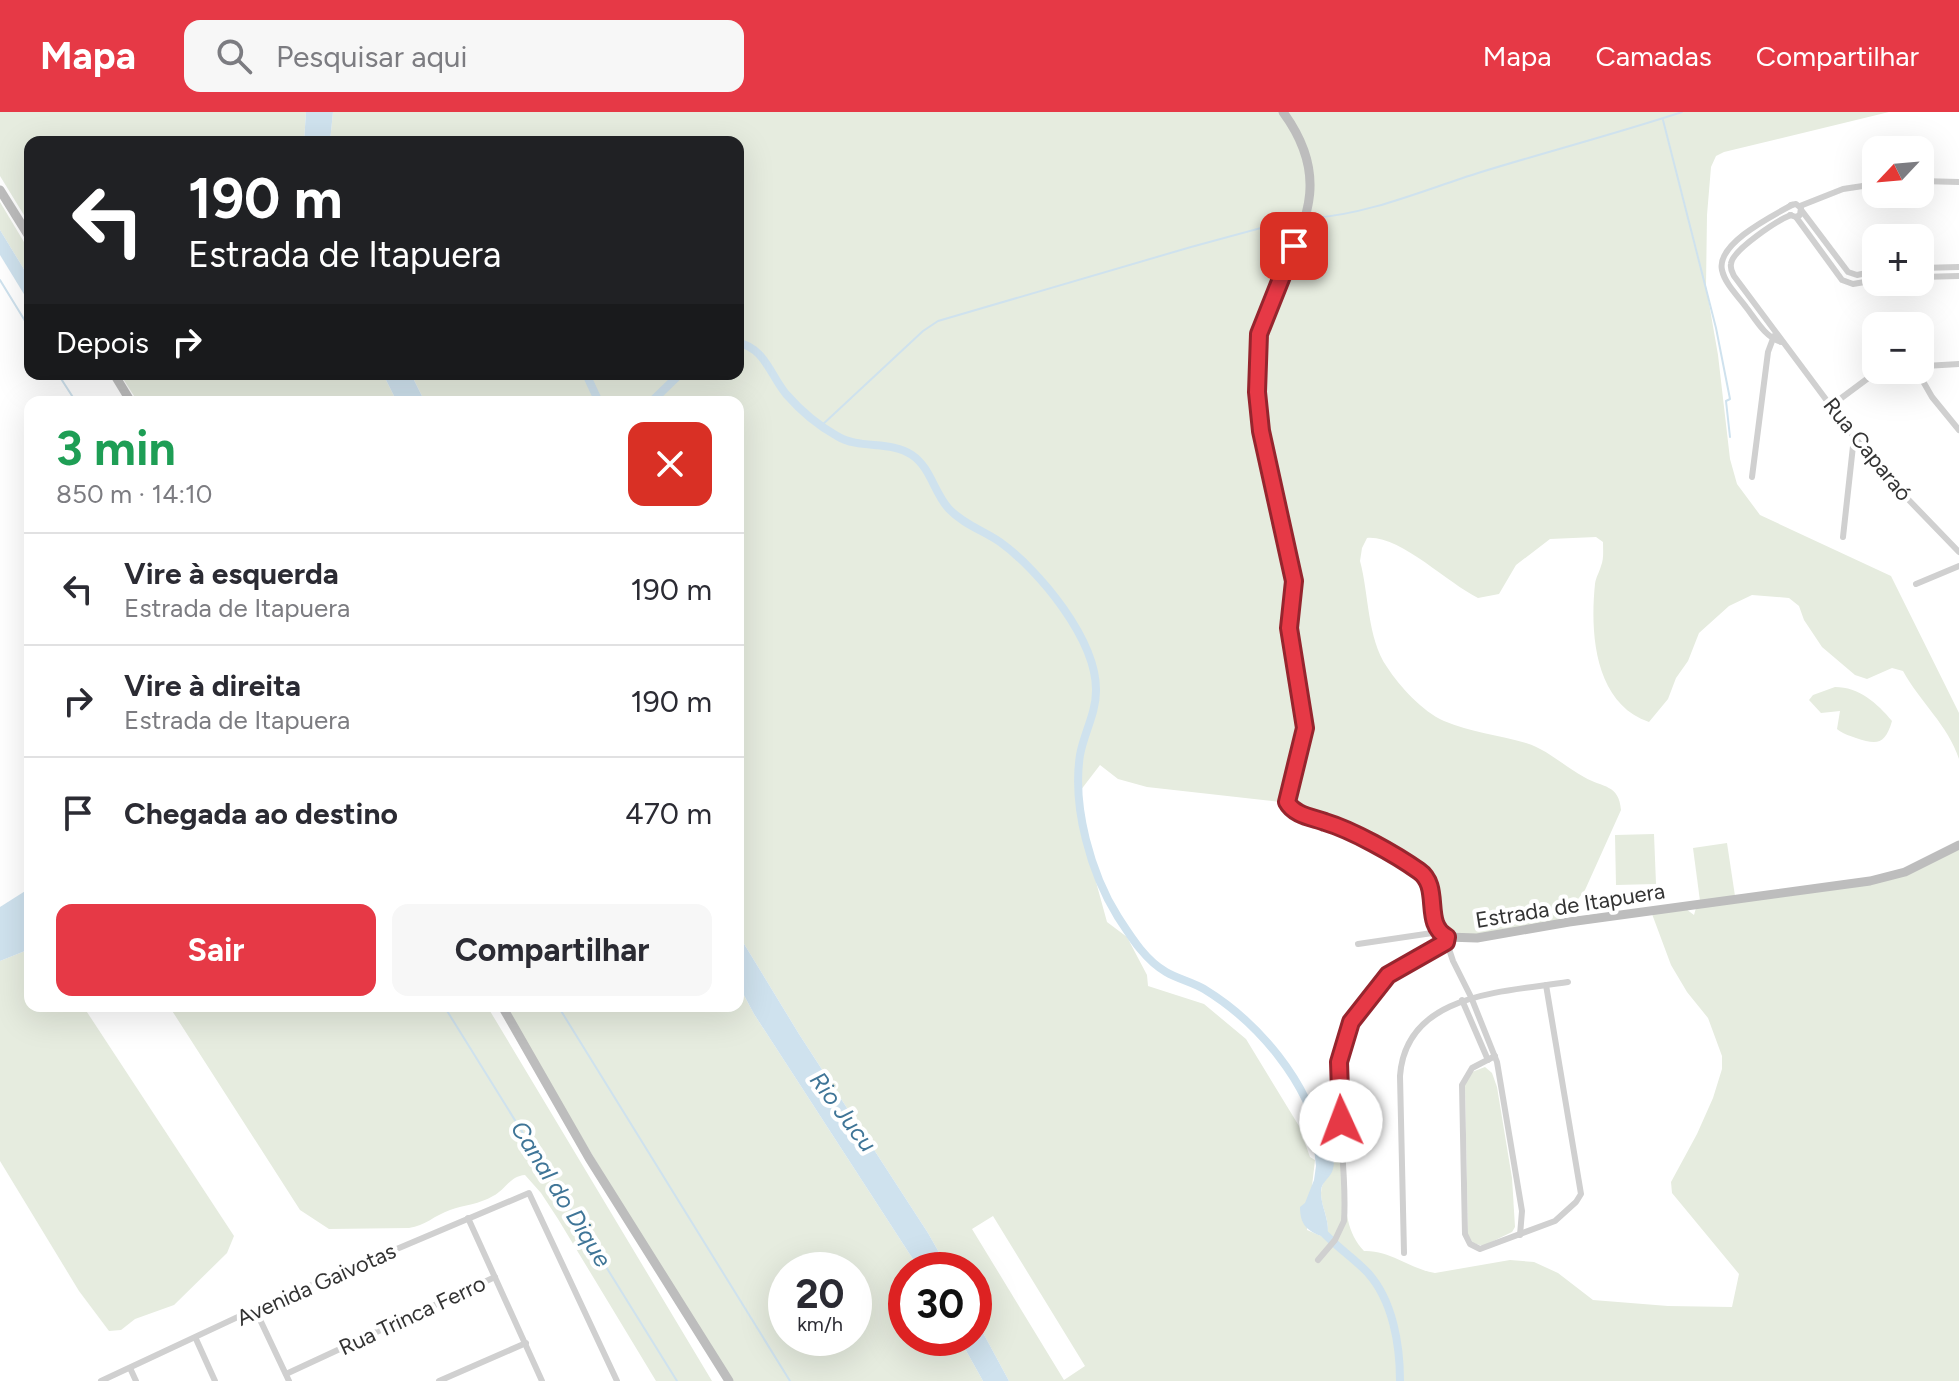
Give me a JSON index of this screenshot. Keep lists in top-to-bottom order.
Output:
{
  "streets": {
    "street": [
      "Rua Caparaó",
      "Estrada de Itapuera",
      "Avenida Gaivotas",
      "Rua Trinca Ferro"
    ]
  },
  "water": ["Rio Jucu", "Canal do Dique"],
  "north": "bottom left",
  "page": {
    "header": "Mapa",
    "search": "Pesquisar aqui",
    "nav": ["Mapa", "Camadas", "Compartilhar"],
    "map_buttons": ["+", "−"],
    "turn": ["190 m", "Estrada de Itapuera"],
    "then": "Depois",
    "heading": ["3 min", "850 m · 14:10"],
    "list": [
      {
        "name": "Vire à esquerda",
        "note": "Estrada de Itapuera",
        "value": "190 m"
      },
      {
        "name": "Vire à direita",
        "note": "Estrada de Itapuera",
        "value": "190 m"
      },
      {
        "name": "Chegada ao destino",
        "value": "470 m"
      }
    ],
    "buttons": ["Sair", "Compartilhar"],
    "speed": "20 km/h",
    "limit": "30"
  }
}
